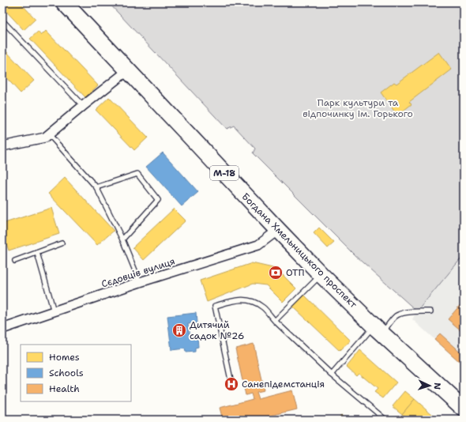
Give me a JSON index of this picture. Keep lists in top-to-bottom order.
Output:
{
  "streets": {
    "highway": ["М-18", "Богдана Хмельницького проспект"],
    "street": ["Сєдовців вулиця"]
  },
  "crossings": [
    ["Богдана Хмельницького проспект", "Сєдовців вулиця"]
  ],
  "parks": ["Парк культури та відпочинку ім. Горького"],
  "places": {
    "bank": ["ОТП"],
    "building": ["Дитячий садок №26"],
    "hospital": ["Санепідемстанція"]
  },
  "legend": ["Homes", "Schools", "Health"],
  "north": "right"
}
